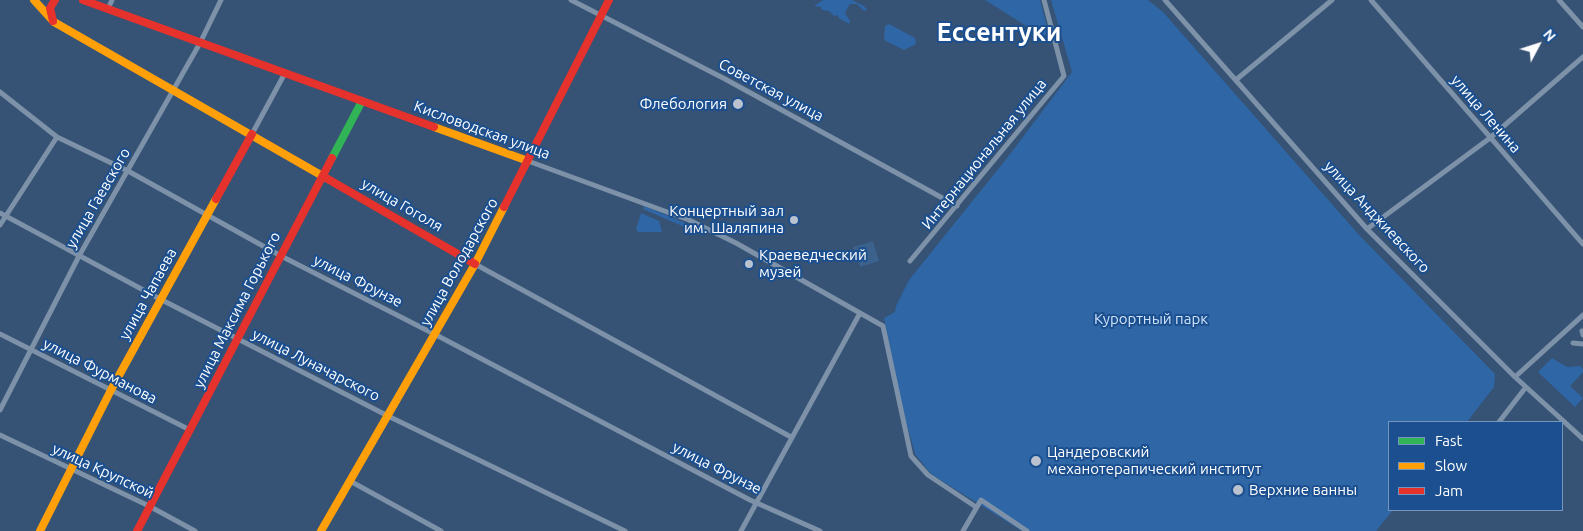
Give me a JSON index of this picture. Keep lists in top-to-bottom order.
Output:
{
  "streets": {
    "street": [
      "Советская улица",
      "улица Ленина",
      "Кисловодская улица",
      "Интернациональная улица",
      "улица Гаевского",
      "улица Гоголя",
      "улица Анджиевского",
      "улица Володарского",
      "улица Фрунзе",
      "улица Чапаева",
      "улица Максима Горького",
      "улица Луначарского",
      "улица Фурманова",
      "улица Крупской"
    ]
  },
  "crossings": [
    ["Советская улица", "Интернациональная улица"],
    ["Советская улица", "улица Володарского"],
    ["Кисловодская улица", "улица Гаевского"],
    ["Кисловодская улица", "улица Володарского"],
    ["Кисловодская улица", "улица Чапаева"],
    ["Кисловодская улица", "улица Максима Горького"],
    ["улица Гаевского", "улица Гоголя"],
    ["улица Гаевского", "улица Фрунзе"],
    ["улица Гаевского", "улица Луначарского"],
    ["улица Гаевского", "улица Фурманова"],
    ["улица Гоголя", "улица Володарского"],
    ["улица Гоголя", "улица Чапаева"],
    ["улица Гоголя", "улица Максима Горького"],
    ["улица Володарского", "улица Фрунзе"],
    ["улица Володарского", "улица Луначарского"],
    ["улица Фрунзе", "улица Чапаева"],
    ["улица Фрунзе", "улица Максима Горького"],
    ["улица Чапаева", "улица Луначарского"],
    ["улица Чапаева", "улица Фурманова"],
    ["улица Чапаева", "улица Крупской"],
    ["улица Максима Горького", "улица Луначарского"],
    ["улица Максима Горького", "улица Фурманова"],
    ["улица Максима Горького", "улица Крупской"]
  ],
  "districts": ["Ессентуки"],
  "parks": ["Курортный парк"],
  "places": [
    "Флебология",
    "Концертный зал им. Шаляпина",
    "Краеведческий музей",
    "Цандеровский механотерапический институт",
    "Верхние ванны"
  ],
  "legend": ["Fast", "Slow", "Jam"],
  "north": "top right"
}
